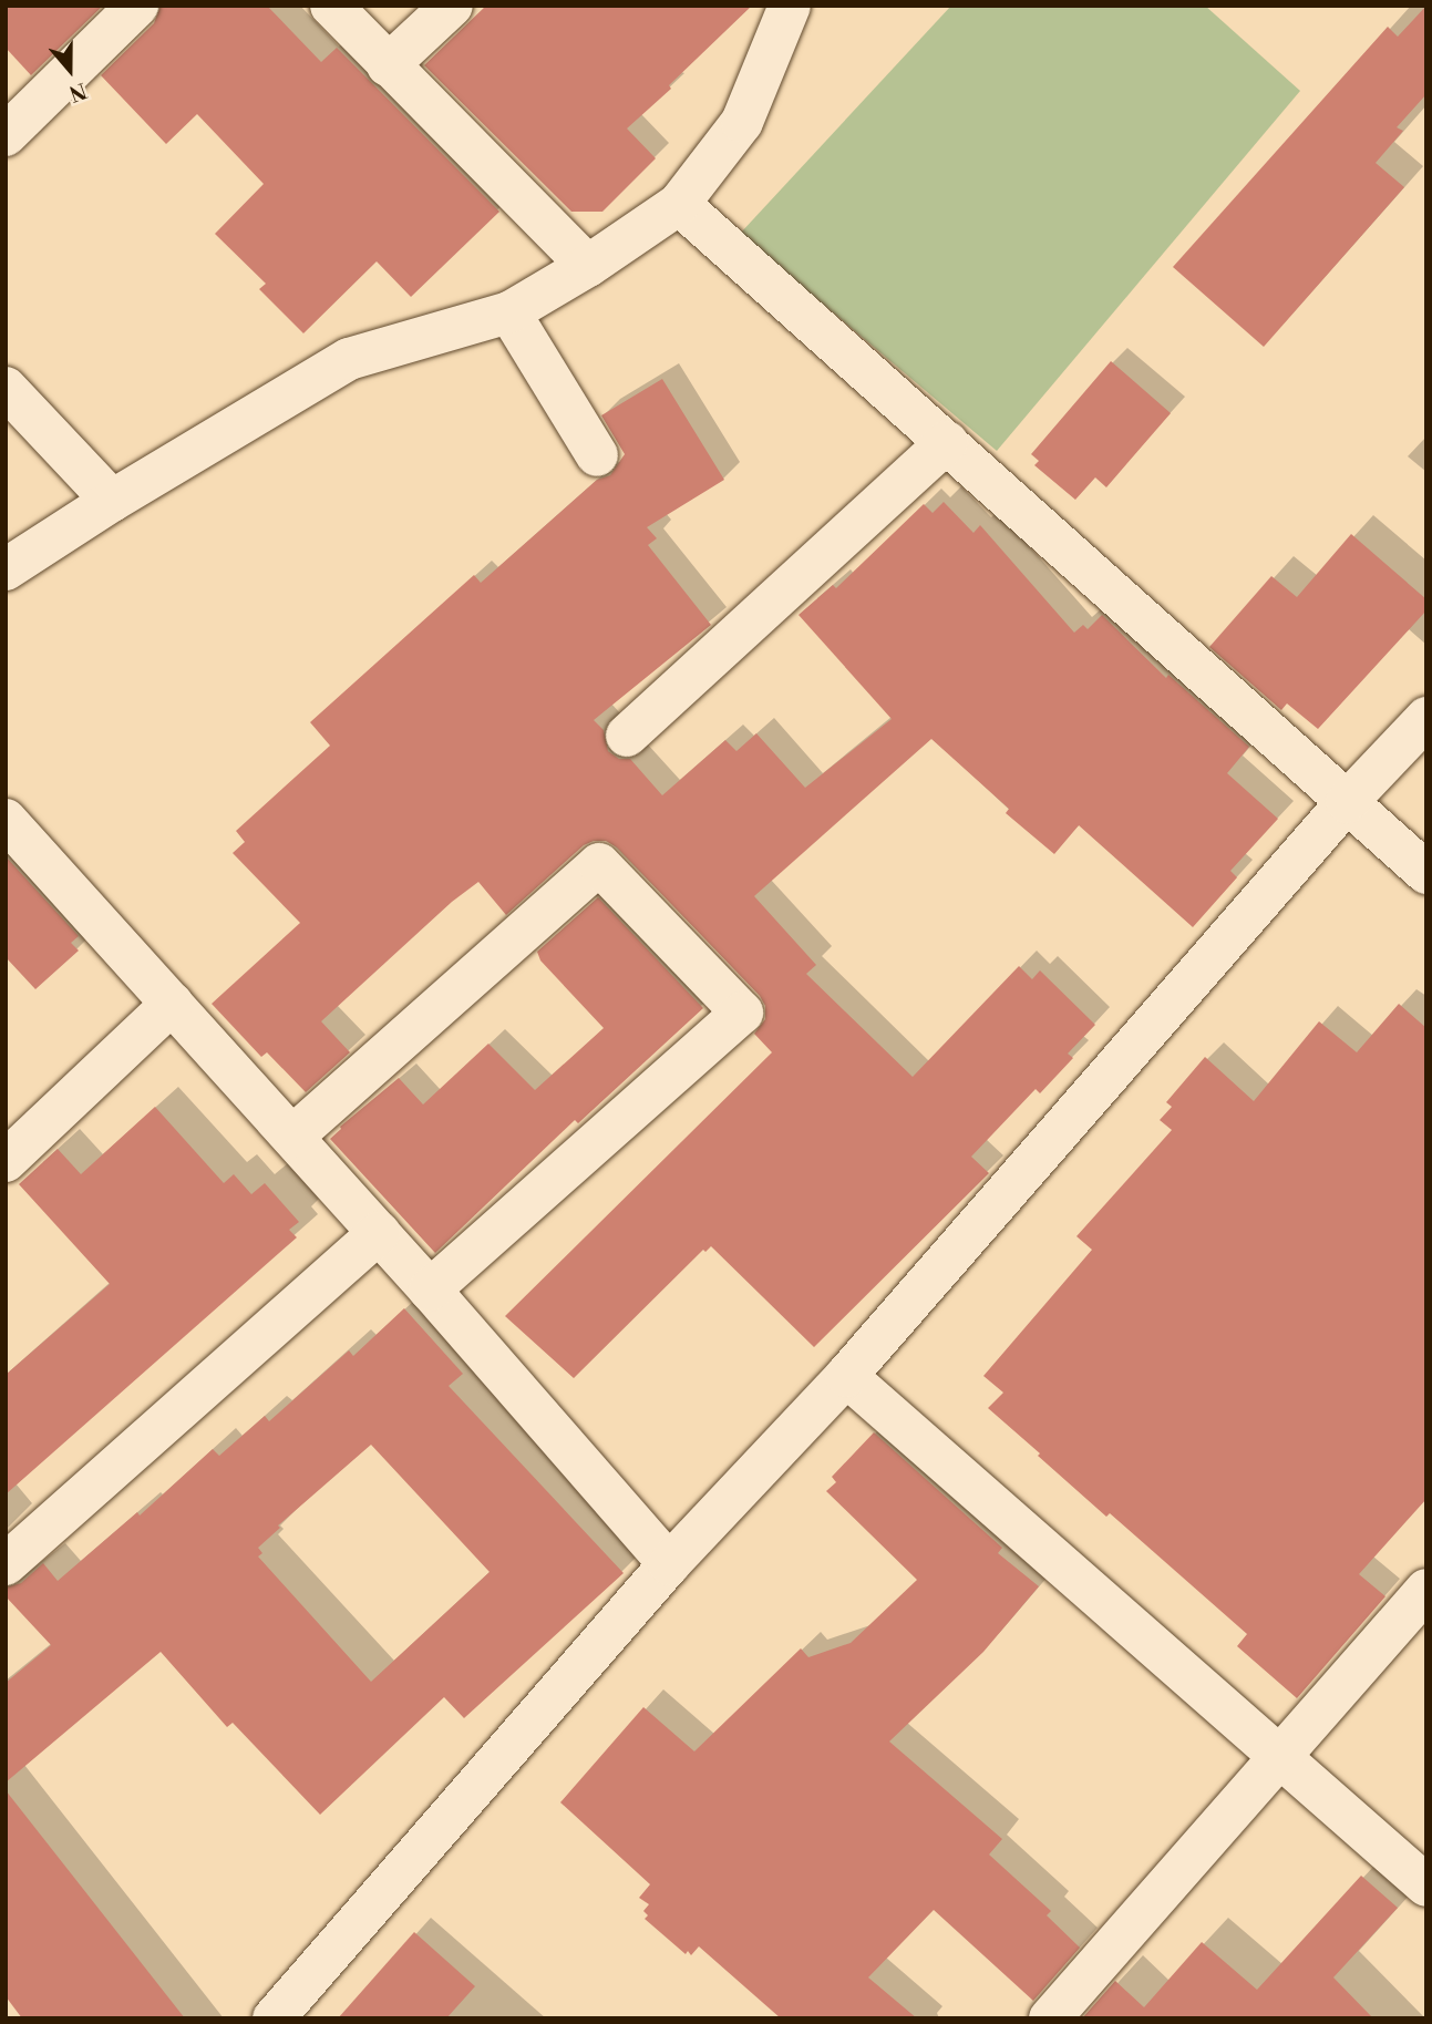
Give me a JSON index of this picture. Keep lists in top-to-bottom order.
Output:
{
  "north": "bottom"
}
